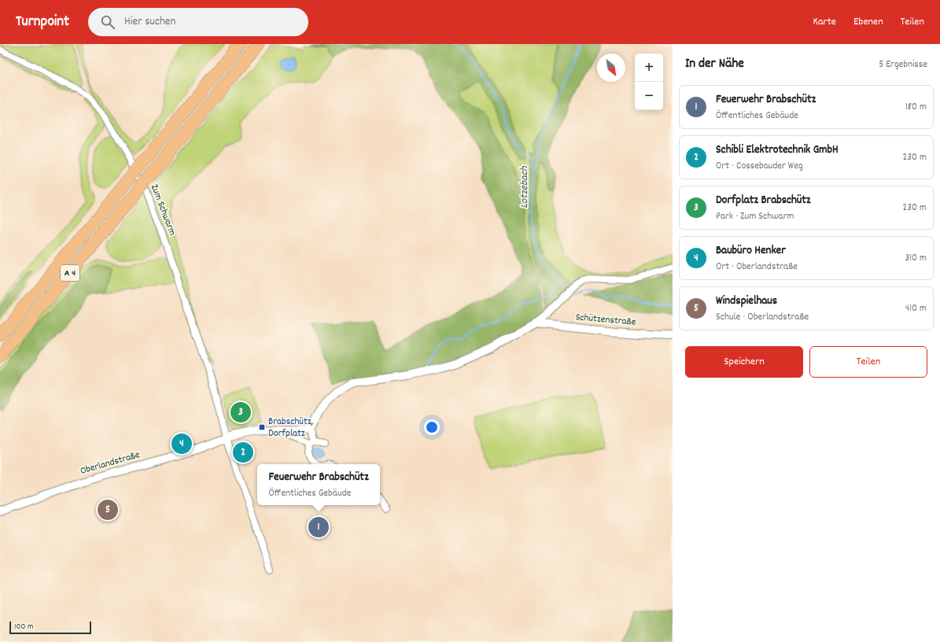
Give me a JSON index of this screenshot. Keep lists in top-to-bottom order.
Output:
{
  "streets": {
    "highway": ["A 4"],
    "street": ["Zum Schwarm", "Schützenstraße", "Oberlandstraße"]
  },
  "crossings": [
    ["Zum Schwarm", "Oberlandstraße"]
  ],
  "water": ["Lotzebach"],
  "places": {
    "transit": ["Brabschütz, Dorfplatz"]
  },
  "scale_bar": "100 m",
  "north": "bottom right",
  "page": {
    "header": "Turnpoint",
    "search": "Hier suchen",
    "nav": ["Karte", "Ebenen", "Teilen"],
    "heading": ["In der Nähe", "5 Ergebnisse"],
    "map_buttons": ["+", "−"],
    "list": [
      {
        "mark": "1",
        "name": "Feuerwehr Brabschütz",
        "note": "Öffentliches Gebäude",
        "value": "180 m"
      },
      {
        "mark": "2",
        "name": "Schibli Elektrotechnik GmbH",
        "note": "Ort · Cossebauder Weg",
        "value": "230 m"
      },
      {
        "mark": "3",
        "name": "Dorfplatz Brabschütz",
        "note": "Park · Zum Schwarm",
        "value": "230 m"
      },
      {
        "mark": "4",
        "name": "Baubüro Henker",
        "note": "Ort · Oberlandstraße",
        "value": "310 m"
      },
      {
        "mark": "5",
        "name": "Windspielhaus",
        "note": "Schule · Oberlandstraße",
        "value": "410 m"
      }
    ],
    "buttons": ["Speichern", "Teilen"],
    "pins": [
      "3",
      "4",
      "2",
      "5",
      "1"
    ],
    "popup": ["Feuerwehr Brabschütz", "Öffentliches Gebäude"],
    "scale": "100 m"
  }
}
